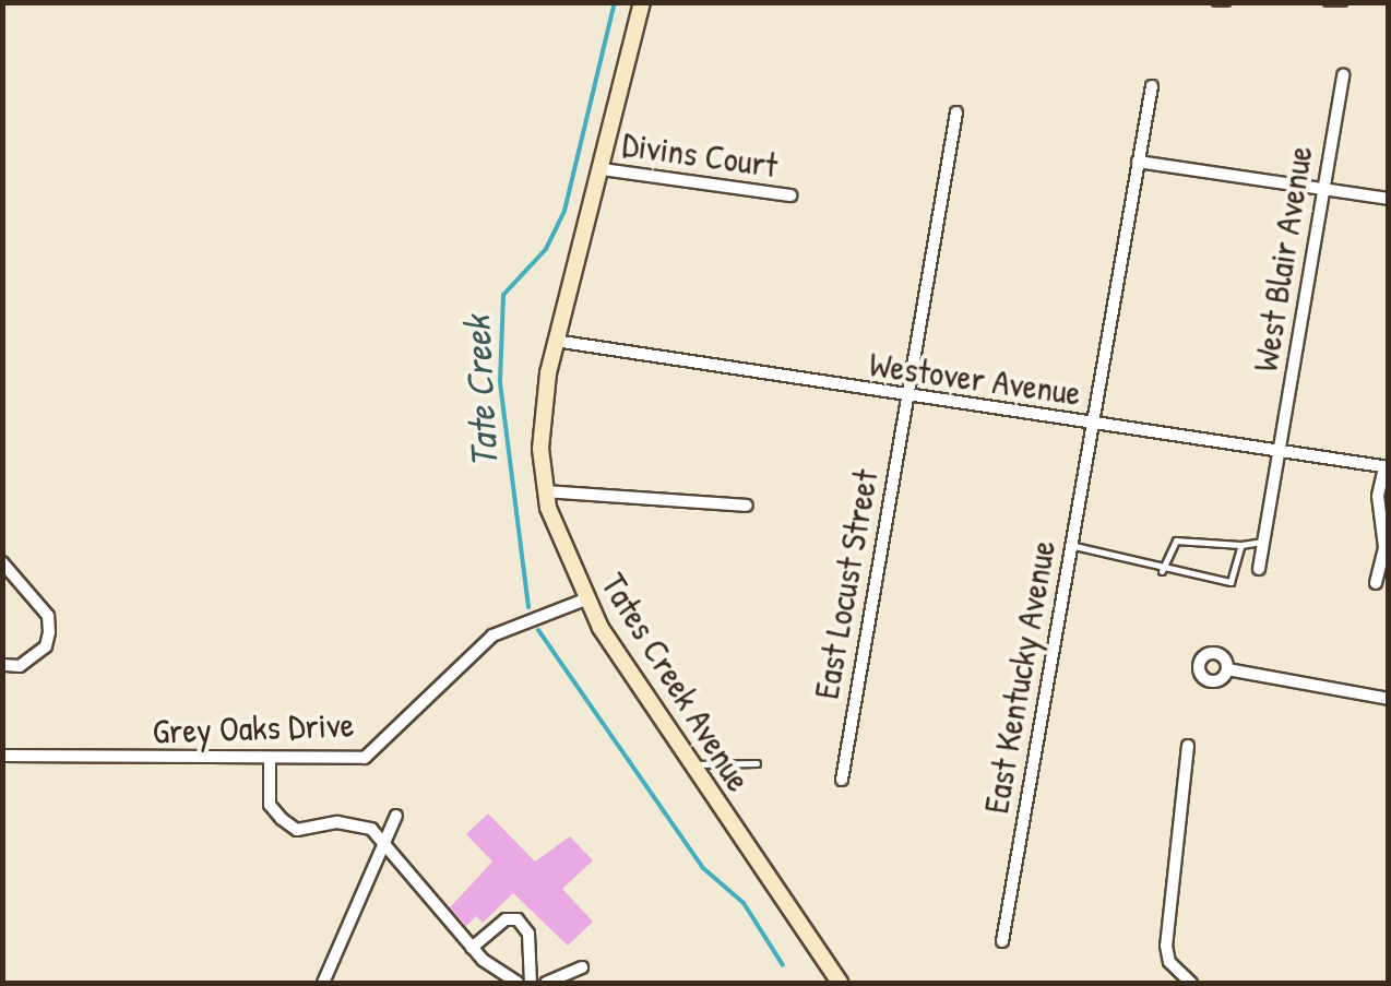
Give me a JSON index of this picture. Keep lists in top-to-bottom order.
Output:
{
  "streets": {
    "main road": ["Tates Creek Avenue"],
    "street": [
      "Divins Court",
      "West Blair Avenue",
      "Westover Avenue",
      "East Locust Street",
      "East Kentucky Avenue",
      "Grey Oaks Drive"
    ]
  },
  "crossings": [
    ["Divins Court", "Tates Creek Avenue"],
    ["West Blair Avenue", "Westover Avenue"],
    ["Westover Avenue", "East Locust Street"],
    ["Westover Avenue", "East Kentucky Avenue"],
    ["Westover Avenue", "Tates Creek Avenue"],
    ["Tates Creek Avenue", "Grey Oaks Drive"]
  ],
  "water": ["Tate Creek"]
}
